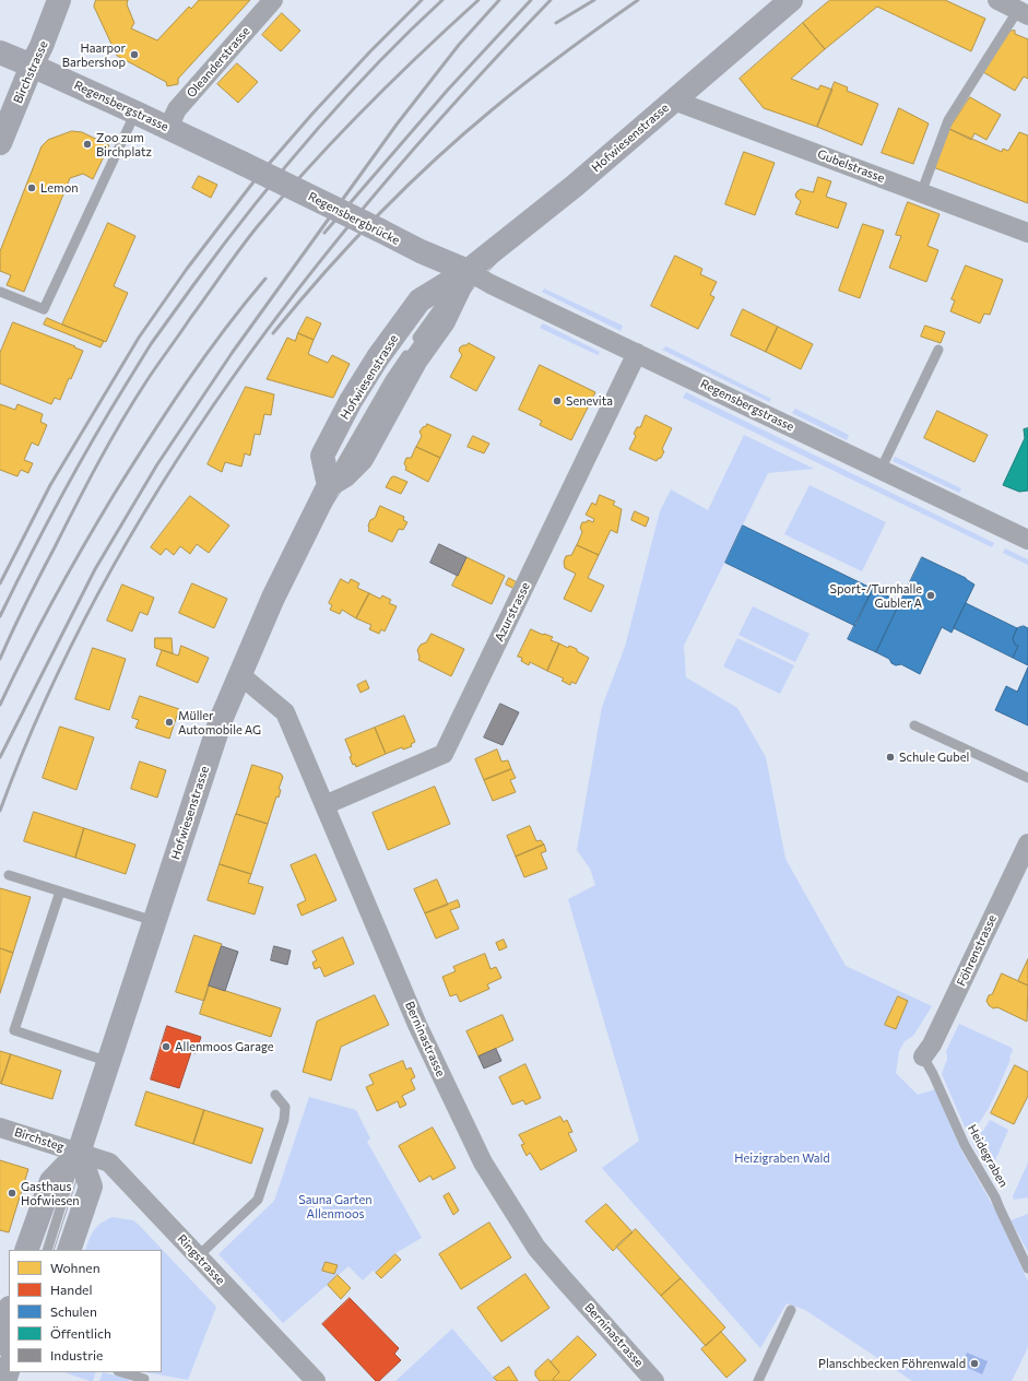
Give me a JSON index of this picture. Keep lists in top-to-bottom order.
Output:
{
  "streets": {
    "street": [
      "Oleanderstrasse",
      "Birchstrasse",
      "Regensbergstrasse",
      "Hofwiesenstrasse",
      "Gubelstrasse",
      "Regensbergbrücke",
      "Azurstrasse",
      "Föhrenstrasse",
      "Berninastrasse",
      "Birchsteg",
      "Ringstrasse"
    ],
    "lane": ["Heidegraben"]
  },
  "crossings": [
    ["Oleanderstrasse", "Regensbergstrasse"],
    ["Birchstrasse", "Regensbergstrasse"],
    ["Regensbergstrasse", "Hofwiesenstrasse"],
    ["Regensbergstrasse", "Regensbergbrücke"],
    ["Regensbergstrasse", "Azurstrasse"],
    ["Hofwiesenstrasse", "Gubelstrasse"],
    ["Hofwiesenstrasse", "Regensbergbrücke"],
    ["Hofwiesenstrasse", "Berninastrasse"],
    ["Hofwiesenstrasse", "Birchsteg"],
    ["Hofwiesenstrasse", "Ringstrasse"],
    ["Azurstrasse", "Berninastrasse"],
    ["Föhrenstrasse", "Heidegraben"],
    ["Birchsteg", "Ringstrasse"]
  ],
  "parks": ["Heizigraben Wald", "Sauna Garten Allenmoos"],
  "places": [
    "Haarpor Barbershop",
    "Zoo zum Birchplatz",
    "Lemon",
    "Senevita",
    "Sport-/Turnhalle Gubler A",
    "Müller Automobile AG",
    "Schule Gubel",
    "Allenmoos Garage",
    "Gasthaus Hofwiesen",
    "Planschbecken Föhrenwald"
  ],
  "legend": [
    "Wohnen",
    "Handel",
    "Schulen",
    "Öffentlich",
    "Industrie"
  ]
}
